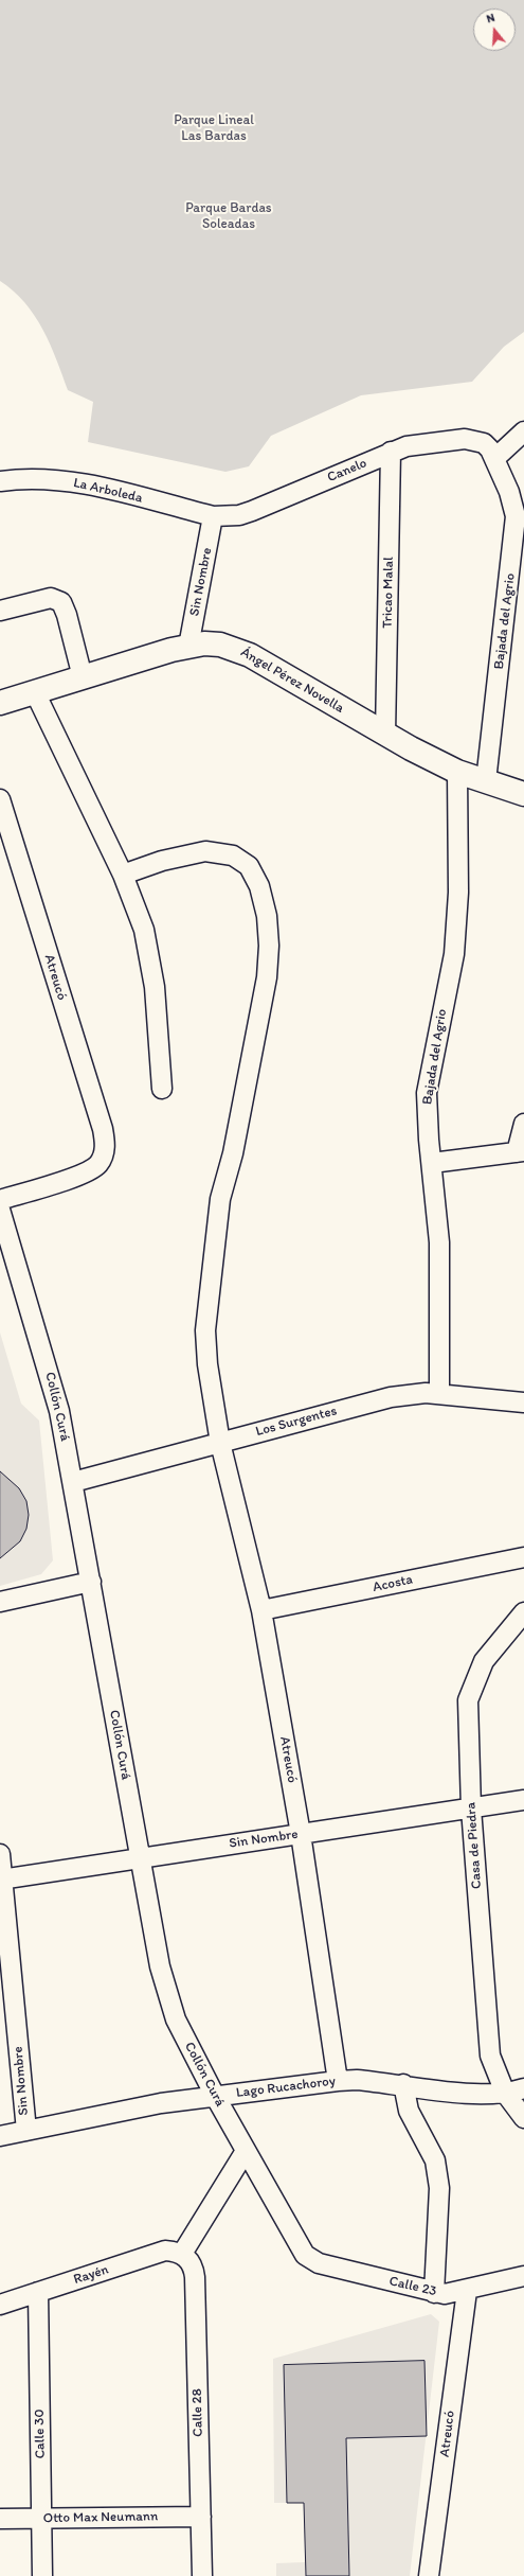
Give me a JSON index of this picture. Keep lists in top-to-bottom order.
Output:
{
  "streets": {
    "main road": ["Ángel Pérez Novella"],
    "street": [
      "Canelo",
      "La Arboleda",
      "Sin Nombre",
      "Tricao Malal",
      "Bajada del Agrio",
      "Atreucó",
      "Collón Curá",
      "Los Surgentes",
      "Acosta",
      "Casa de Piedra",
      "Lago Rucachoroy",
      "Rayén",
      "Calle 23",
      "Calle 28",
      "Calle 30",
      "Otto Max Neumann"
    ]
  },
  "crossings": [
    ["Canelo", "La Arboleda"],
    ["Canelo", "Sin Nombre"],
    ["Canelo", "Tricao Malal"],
    ["Canelo", "Bajada del Agrio"],
    ["La Arboleda", "Sin Nombre"],
    ["Sin Nombre", "Ángel Pérez Novella"],
    ["Sin Nombre", "Atreucó"],
    ["Sin Nombre", "Collón Curá"],
    ["Sin Nombre", "Casa de Piedra"],
    ["Sin Nombre", "Lago Rucachoroy"],
    ["Tricao Malal", "Ángel Pérez Novella"],
    ["Bajada del Agrio", "Ángel Pérez Novella"],
    ["Bajada del Agrio", "Los Surgentes"],
    ["Atreucó", "Los Surgentes"],
    ["Atreucó", "Acosta"],
    ["Atreucó", "Lago Rucachoroy"],
    ["Atreucó", "Calle 23"],
    ["Collón Curá", "Los Surgentes"],
    ["Collón Curá", "Lago Rucachoroy"],
    ["Collón Curá", "Calle 23"],
    ["Casa de Piedra", "Lago Rucachoroy"],
    ["Rayén", "Calle 28"],
    ["Rayén", "Calle 30"],
    ["Calle 28", "Otto Max Neumann"],
    ["Calle 30", "Otto Max Neumann"]
  ],
  "parks": ["Parque Lineal Las Bardas", "Parque Bardas Soleadas"],
  "north": "top"
}
